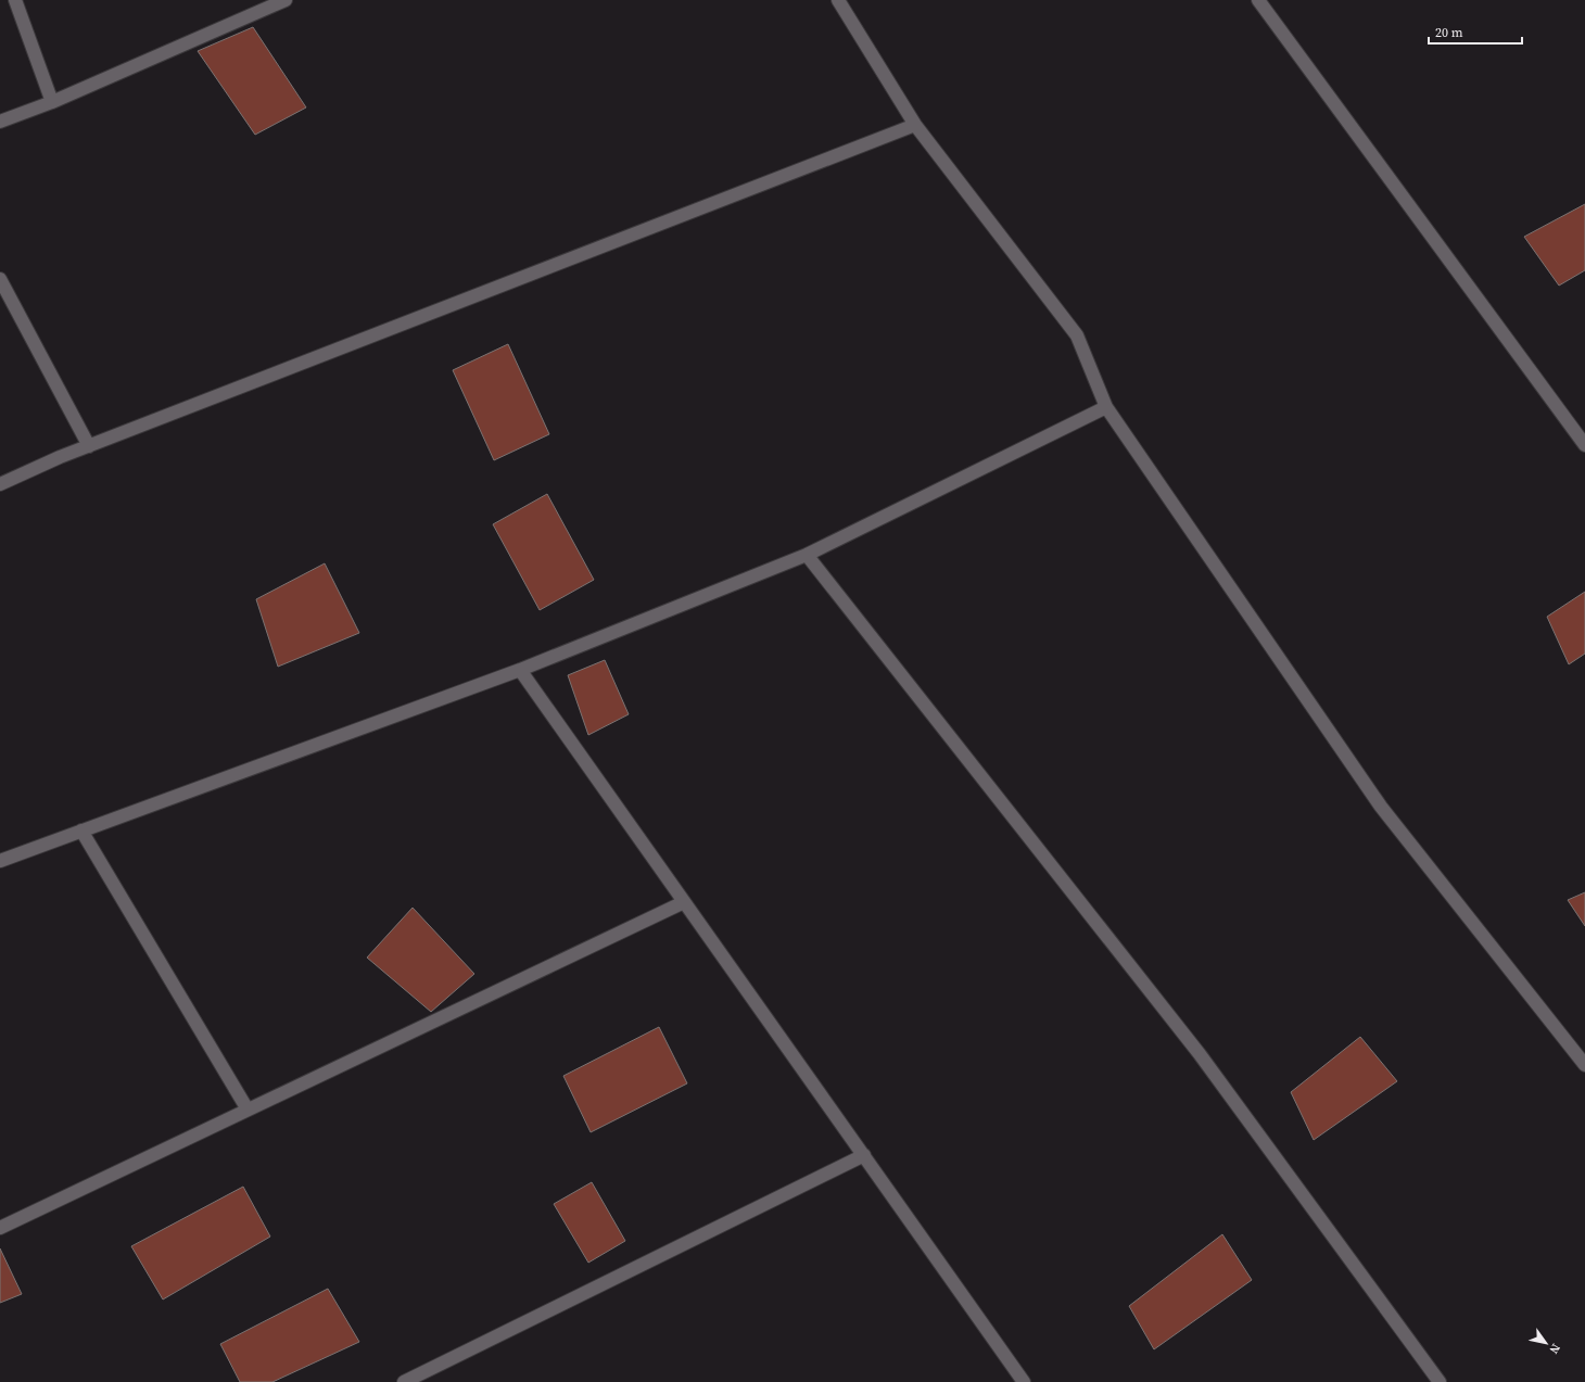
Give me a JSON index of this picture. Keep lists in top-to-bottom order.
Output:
{
  "scale_bar": "20 m",
  "north": "bottom right"
}
